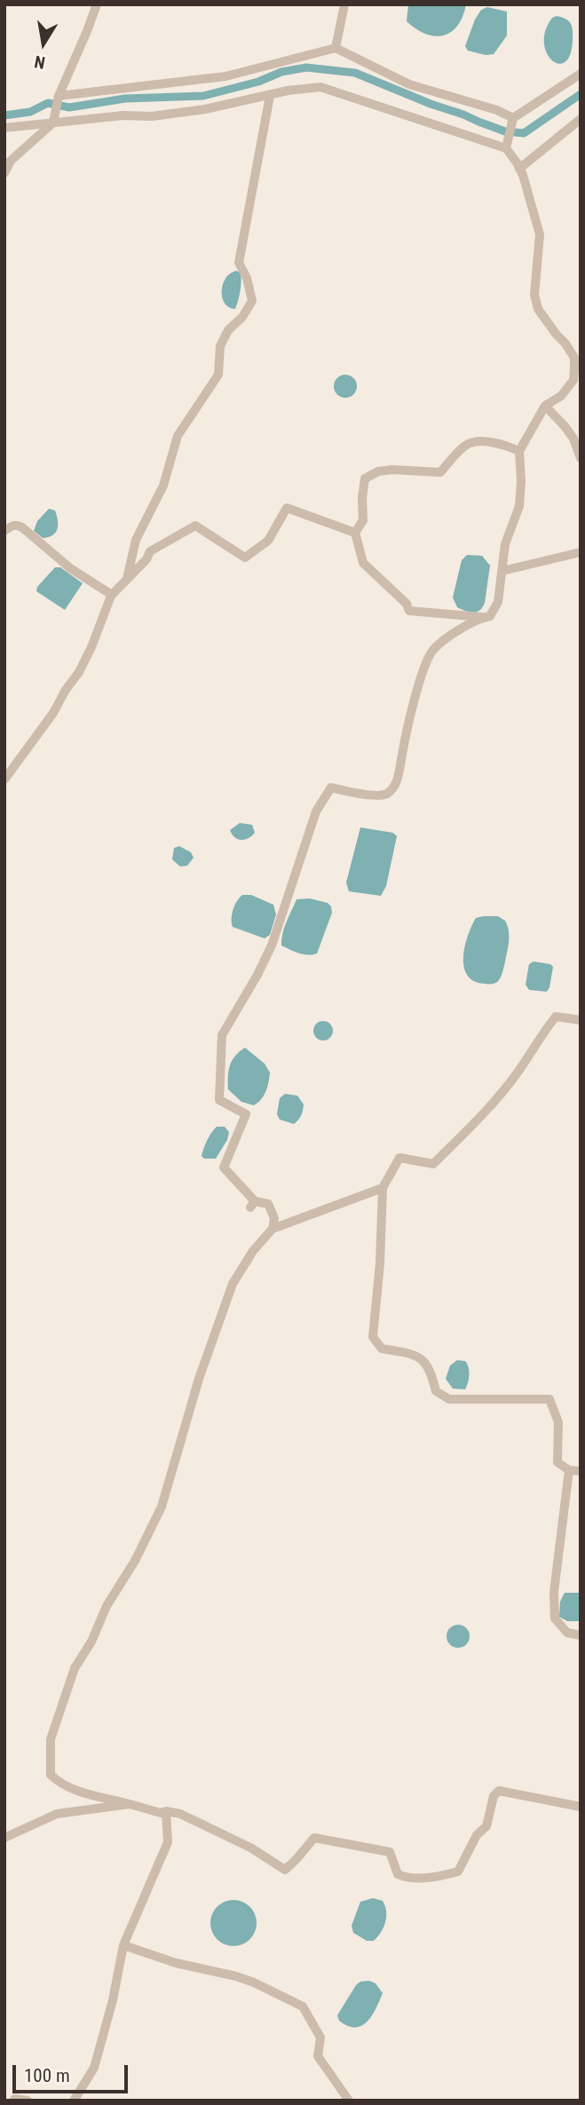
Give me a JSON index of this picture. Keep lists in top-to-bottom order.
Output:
{
  "scale_bar": "100 m",
  "north": "bottom"
}
